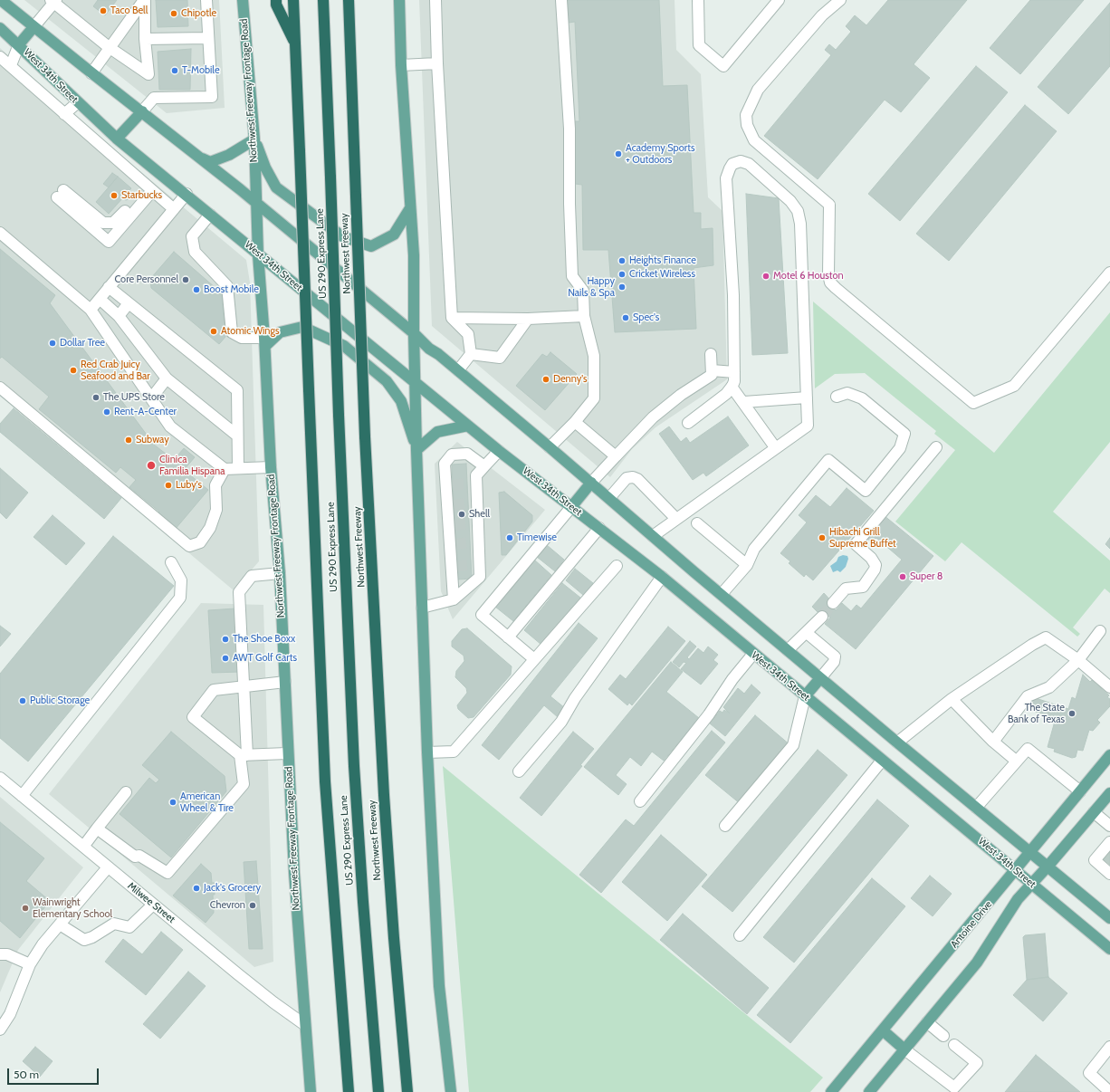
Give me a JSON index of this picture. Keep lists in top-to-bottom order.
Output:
{
  "streets": {
    "highway": ["US 290 Express Lane", "Northwest Freeway"],
    "main road": ["West 34th Street", "Northwest Freeway Frontage Road", "Antoine Drive"],
    "street": ["Milwee Street"]
  },
  "crossings": [
    ["West 34th Street", "Northwest Freeway Frontage Road"],
    ["West 34th Street", "Antoine Drive"],
    ["Northwest Freeway Frontage Road", "Milwee Street"]
  ],
  "places": [
    "Taco Bell",
    "Chipotle",
    "T-Mobile",
    "Academy Sports + Outdoors",
    "Starbucks",
    "Heights Finance",
    "Cricket Wireless",
    "Motel 6 Houston",
    "Core Personnel",
    "Happy Nails & Spa",
    "Boost Mobile",
    "Spec's",
    "Atomic Wings",
    "Dollar Tree",
    "Red Crab Juicy Seafood and Bar",
    "Denny's",
    "The UPS Store",
    "Rent-A-Center",
    "Subway",
    "Clinica Familia Hispana",
    "Luby's",
    "Shell",
    "Timewise",
    "Hibachi Grill Supreme Buffet",
    "Super 8",
    "The Shoe Boxx",
    "AWT Golf Carts",
    "Public Storage",
    "The State Bank of Texas",
    "American Wheel & Tire",
    "Jack's Grocery",
    "Chevron",
    "Wainwright Elementary School"
  ],
  "scale_bar": "50 m"
}
